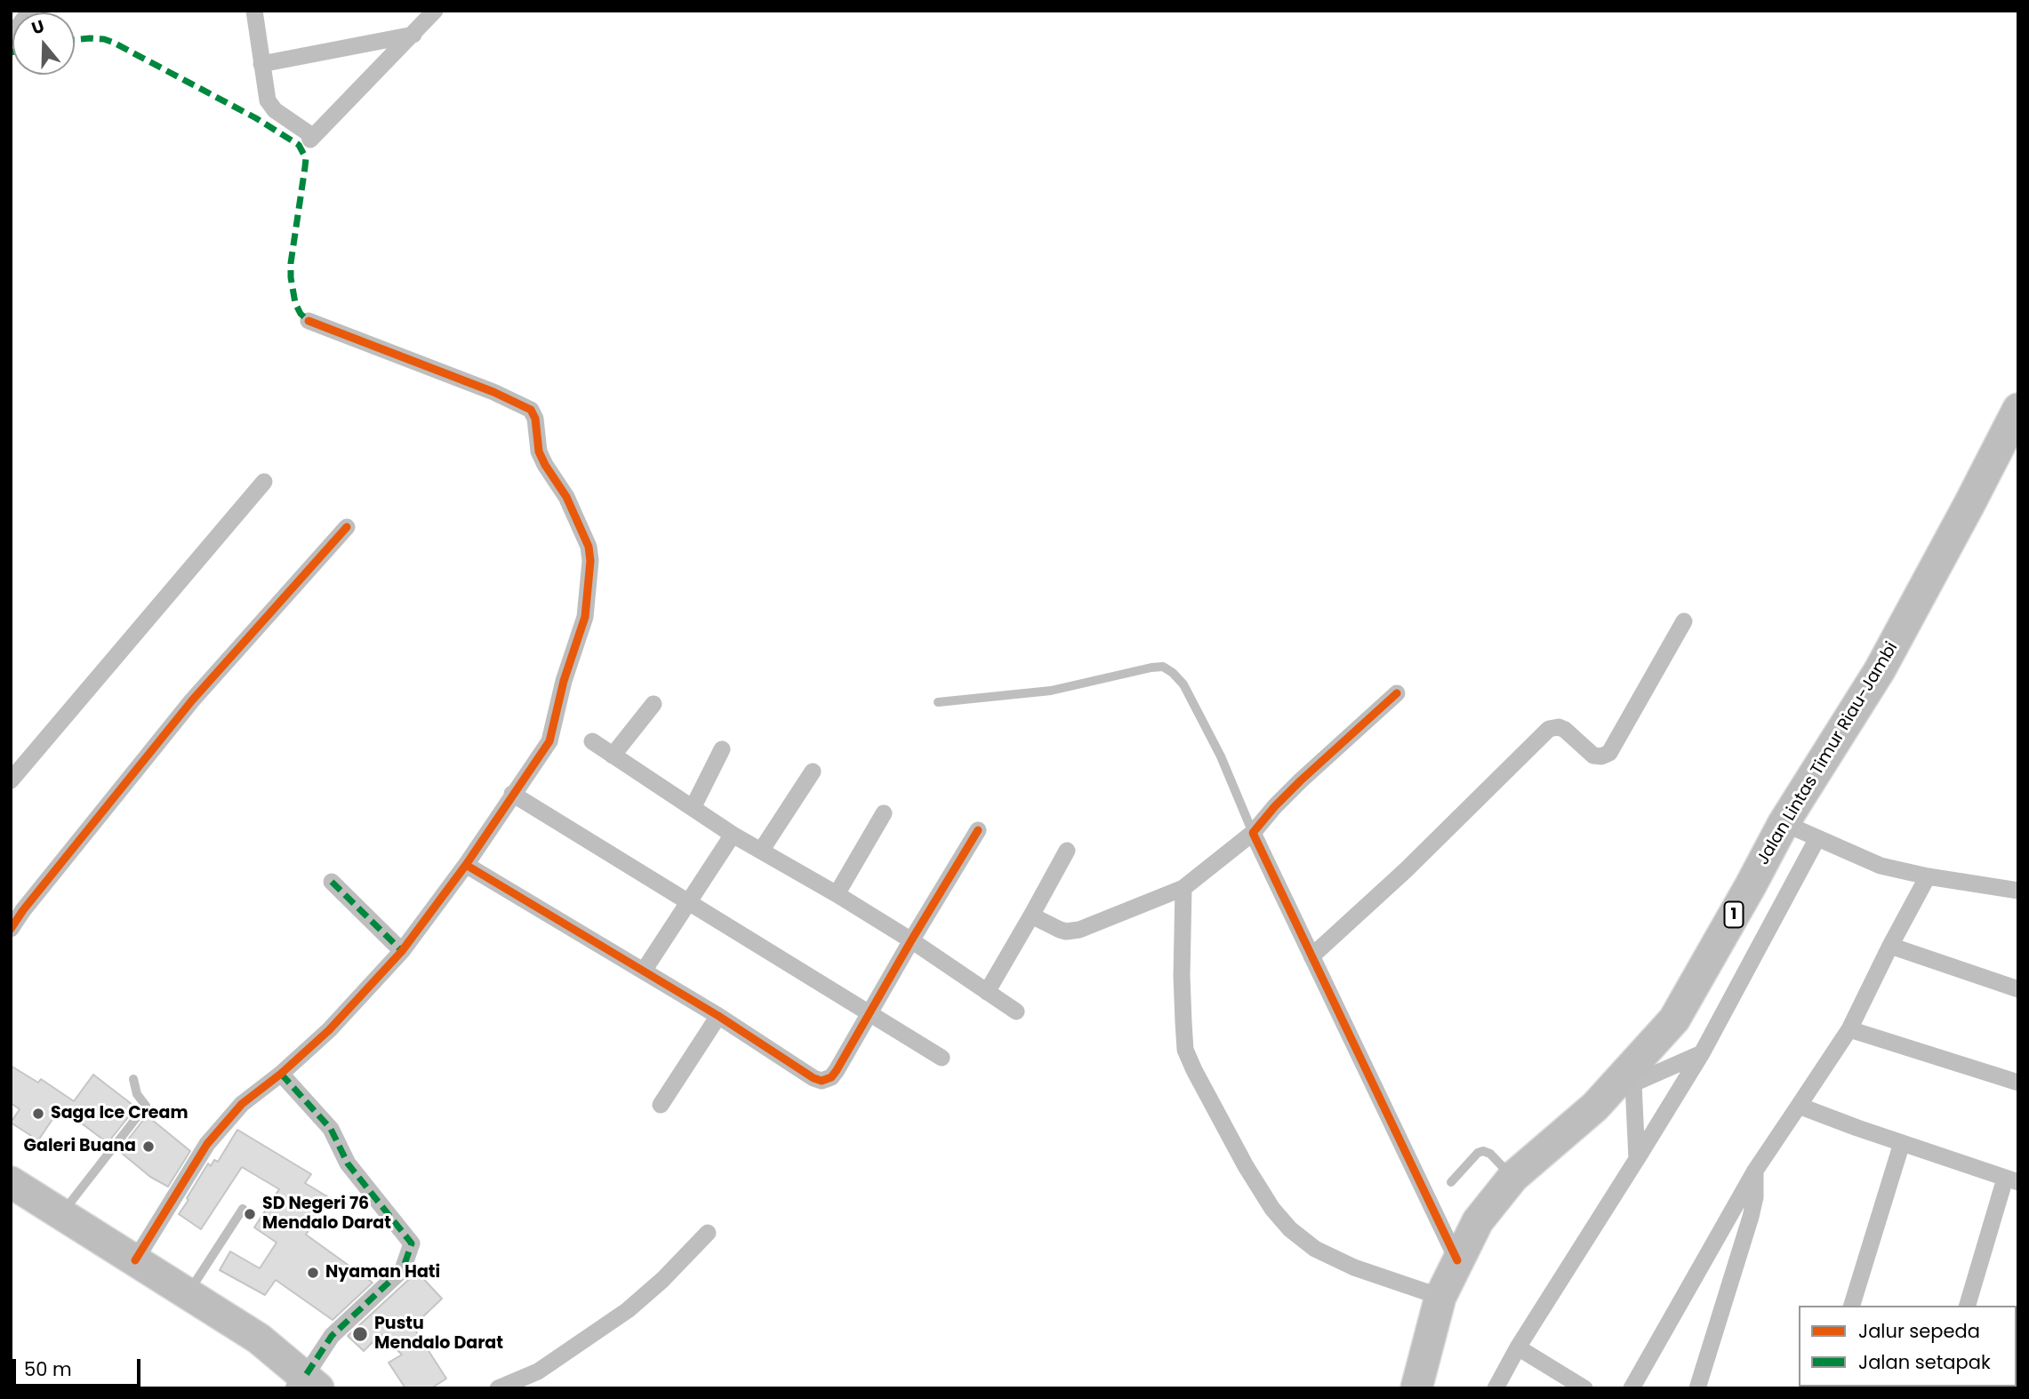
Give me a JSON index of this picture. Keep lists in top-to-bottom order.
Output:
{
  "streets": {
    "highway": ["Jalan Lintas Timur Riau-Jambi", "1"]
  },
  "places": [
    "Saga Ice Cream",
    "Galeri Buana",
    "SD Negeri 76 Mendalo Darat",
    "Nyaman Hati",
    "Pustu Mendalo Darat"
  ],
  "legend": ["Jalur sepeda", "Jalan setapak"],
  "scale_bar": "50 m",
  "north": "top"
}
